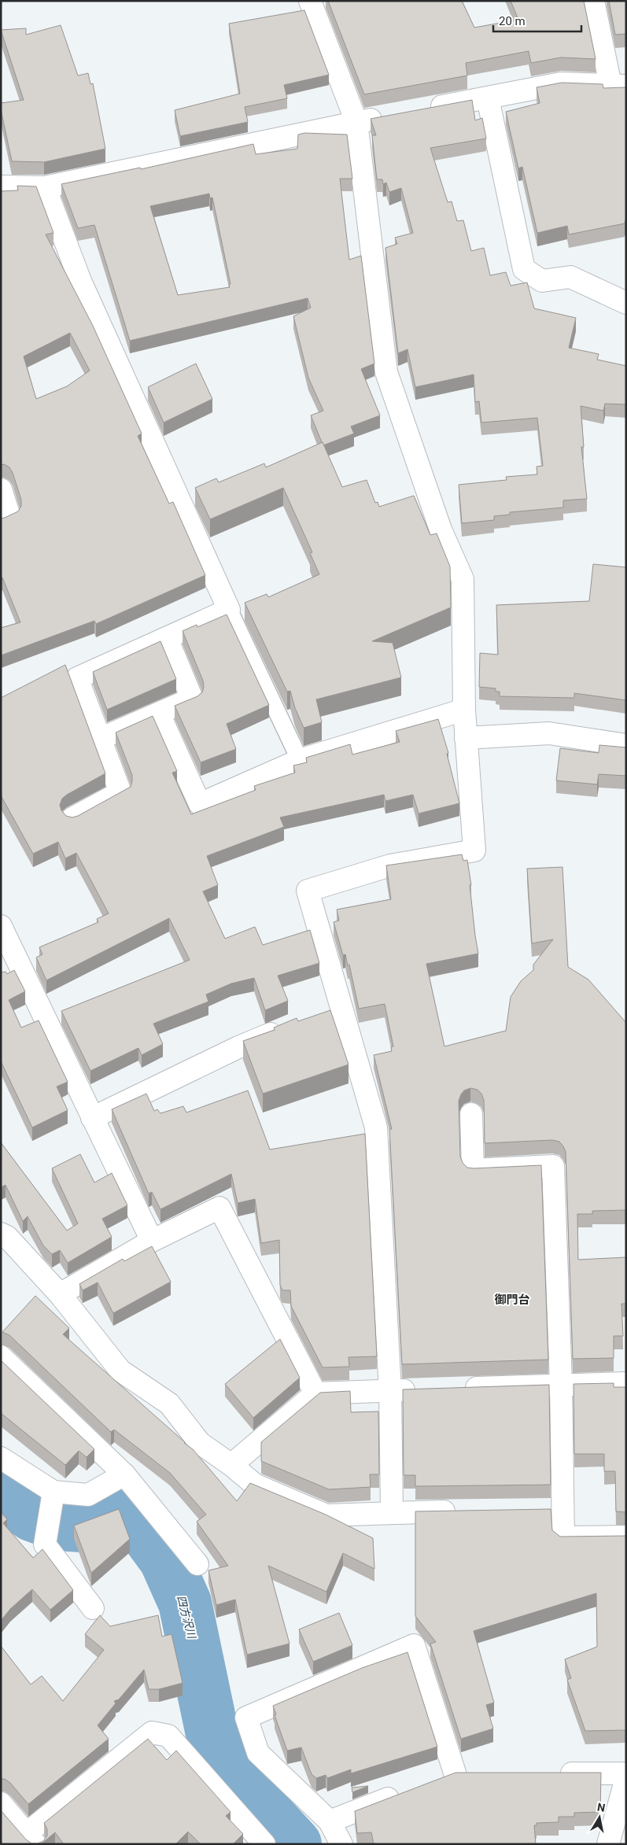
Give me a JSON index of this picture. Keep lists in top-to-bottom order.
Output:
{
  "districts": ["御門台"],
  "water": ["四方沢川"],
  "scale_bar": "20 m",
  "north": "top"
}
